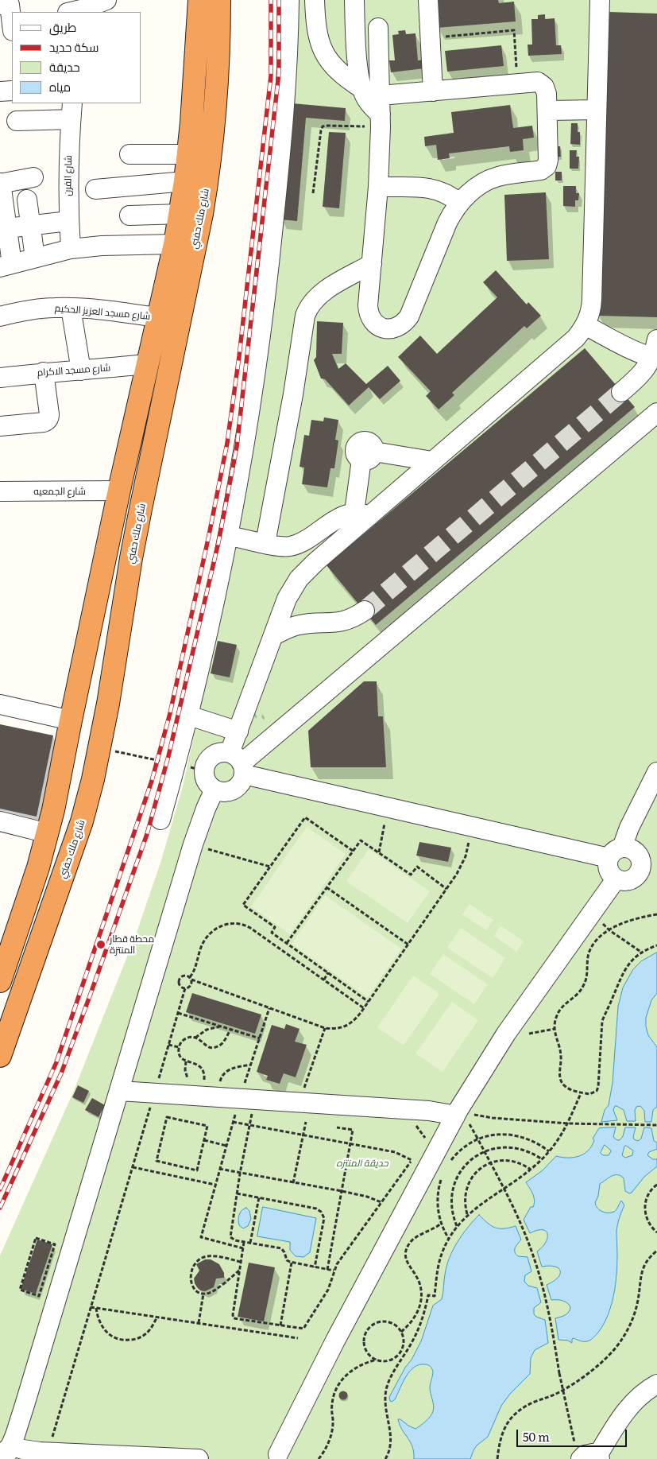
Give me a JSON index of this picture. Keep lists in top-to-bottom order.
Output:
{
  "streets": {
    "highway": ["شارع ملك حفني"],
    "street": [
      "شارع الفرن",
      "شارع مسجد العزيز الحكيم",
      "شارع مسجد الاكرام",
      "شارع الجمعيه"
    ]
  },
  "crossings": [
    ["شارع ملك حفني", "شارع مسجد العزيز الحكيم"],
    ["شارع ملك حفني", "شارع مسجد الاكرام"],
    ["شارع ملك حفني", "شارع الجمعيه"]
  ],
  "parks": ["حديقة المنتزه"],
  "places": ["محطة قطار المنتزة"],
  "legend": [
    "طريق",
    "سكة حديد",
    "حديقة",
    "مياه"
  ],
  "scale_bar": "50 m"
}
